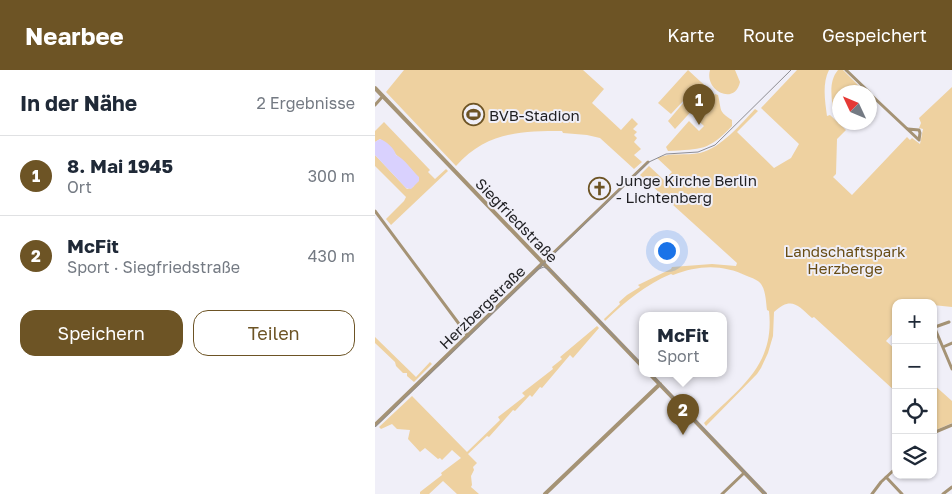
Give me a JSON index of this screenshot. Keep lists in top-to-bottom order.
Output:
{
  "streets": {
    "street": ["Siegfriedstraße", "Herzbergstraße"]
  },
  "crossings": [
    ["Siegfriedstraße", "Herzbergstraße"]
  ],
  "parks": ["Landschaftspark Herzberge"],
  "places": {
    "sports": ["BVB-Stadion"],
    "church": ["Junge Kirche Berlin - Lichtenberg"]
  },
  "north": "top left",
  "page": {
    "header": "Nearbee",
    "nav": ["Karte", "Route", "Gespeichert"],
    "heading": ["In der Nähe", "2 Ergebnisse"],
    "pins": ["1", "2"],
    "list": [
      {
        "mark": "1",
        "name": "8. Mai 1945",
        "note": "Ort",
        "value": "300 m"
      },
      {
        "mark": "2",
        "name": "McFit",
        "note": "Sport · Siegfriedstraße",
        "value": "430 m"
      }
    ],
    "buttons": ["Speichern", "Teilen"],
    "map_buttons": ["+", "−"],
    "popup": ["McFit", "Sport"]
  }
}
